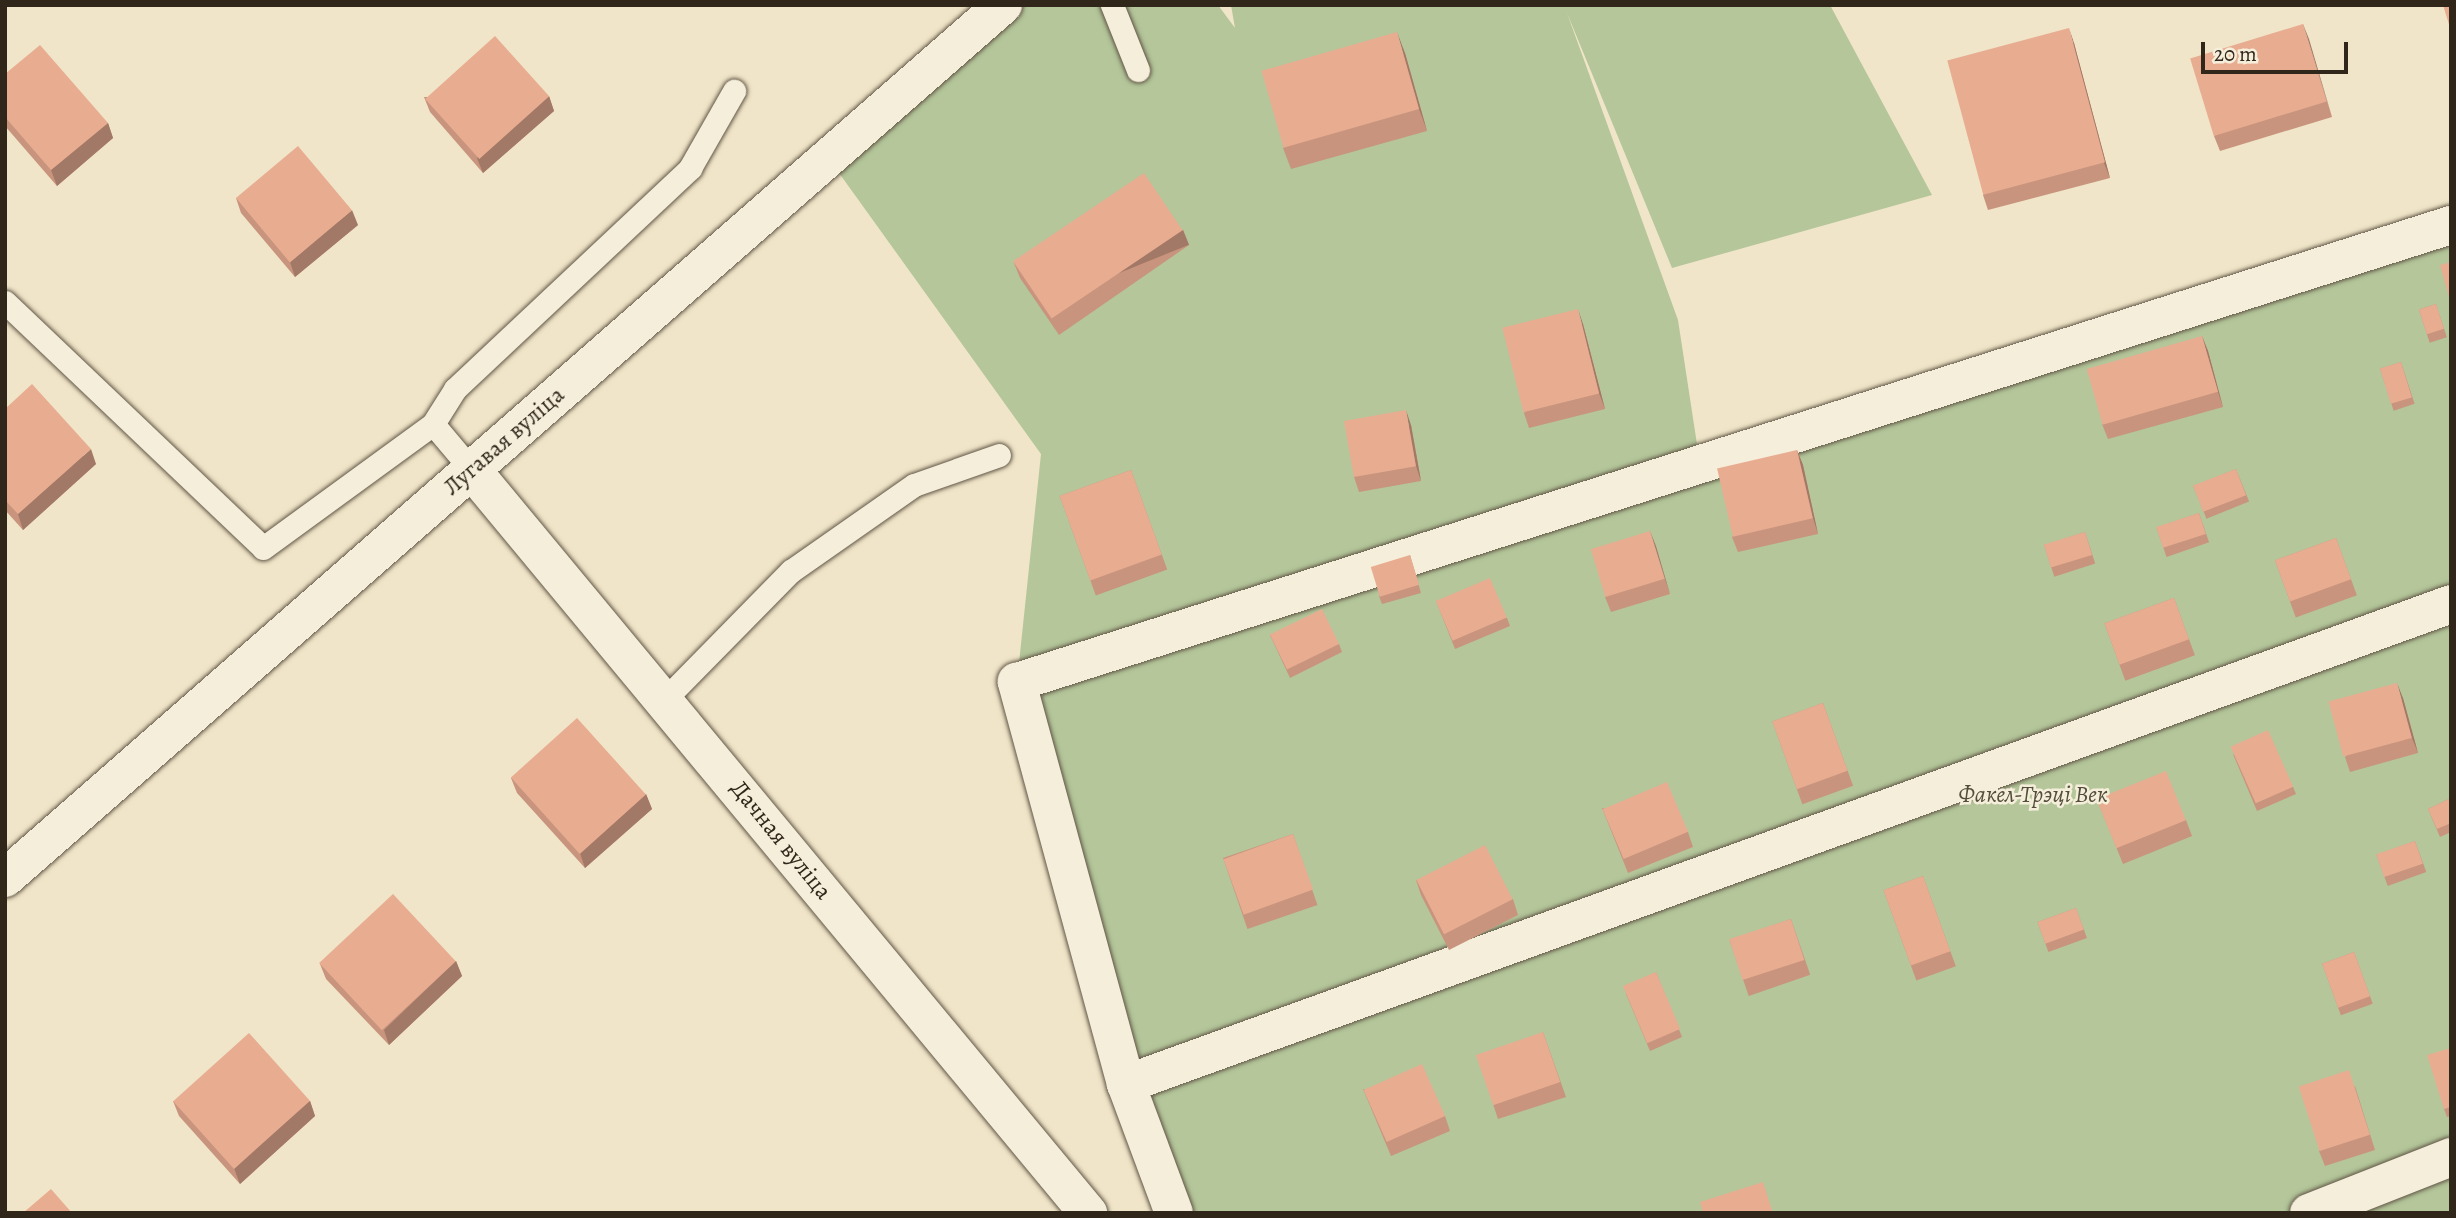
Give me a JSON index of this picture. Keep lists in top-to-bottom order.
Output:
{
  "streets": {
    "street": ["Лугавая вуліца", "Дачная вуліца"]
  },
  "crossings": [
    ["Лугавая вуліца", "Дачная вуліца"]
  ],
  "parks": ["Факел-Трэці Век"],
  "scale_bar": "20 m"
}
